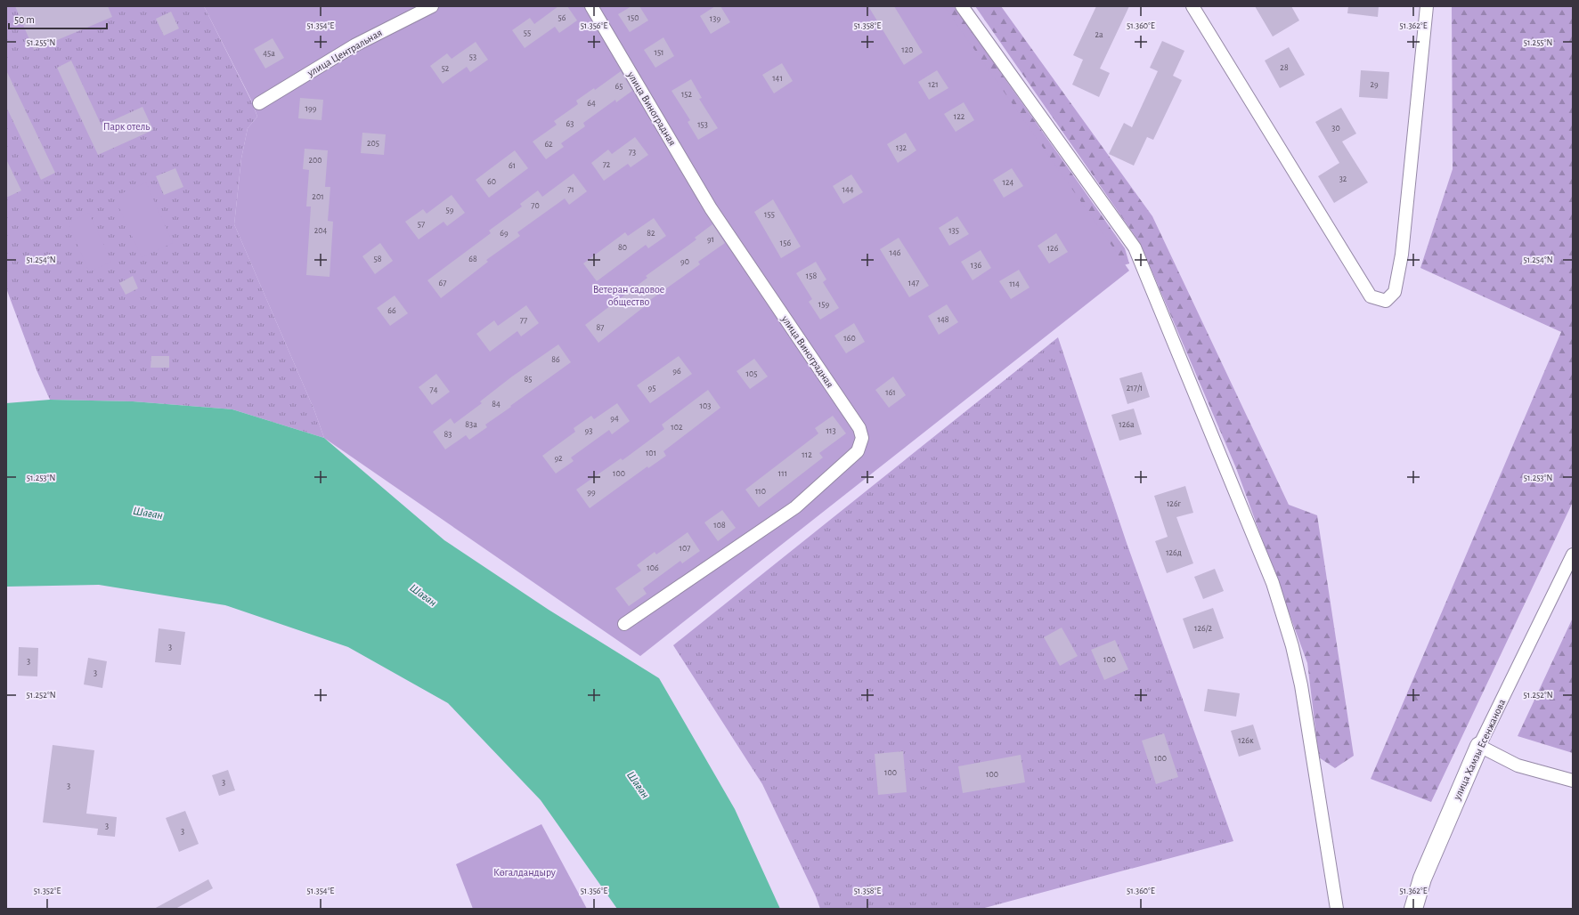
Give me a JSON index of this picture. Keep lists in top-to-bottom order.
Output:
{
  "streets": {
    "street": ["улица Центральная", "улица Виноградная", "улица Хамзы Есенжанова"]
  },
  "water": ["Шаған"],
  "parks": ["Парк отель", "Ветеран садовое общество", "Көгалдандыру"],
  "house_numbers": [
    "56",
    "150",
    "139",
    "55",
    "2а",
    "120",
    "151",
    "45а",
    "53",
    "28",
    "52",
    "141",
    "121",
    "29",
    "65",
    "152",
    "64",
    "199",
    "122",
    "63",
    "153",
    "30",
    "205",
    "62",
    "132",
    "73",
    "200",
    "72",
    "61",
    "32",
    "60",
    "124",
    "71",
    "144",
    "201",
    "70",
    "59",
    "155",
    "57",
    "204",
    "135",
    "69",
    "82",
    "91",
    "156",
    "80",
    "126",
    "146",
    "58",
    "68",
    "90",
    "136",
    "158",
    "67",
    "147",
    "114",
    "159",
    "66",
    "148",
    "77",
    "87",
    "160",
    "86",
    "96",
    "105",
    "85",
    "95",
    "217/1",
    "74",
    "161",
    "84",
    "103",
    "94",
    "83а",
    "126а",
    "102",
    "93",
    "113",
    "83",
    "101",
    "112",
    "92",
    "100",
    "111",
    "110",
    "99",
    "126г",
    "108",
    "107",
    "126д",
    "106",
    "126/2",
    "3",
    "100",
    "3",
    "3",
    "126к",
    "100",
    "100",
    "100",
    "3",
    "3",
    "3",
    "3"
  ],
  "scale_bar": "50 m",
  "coordinates": [
    "51.354°E",
    "51.356°E",
    "51.358°E",
    "51.360°E",
    "51.362°E",
    "51.255°N",
    "51.254°N",
    "51.253°N",
    "51.252°N",
    "51.352°E"
  ]
}
